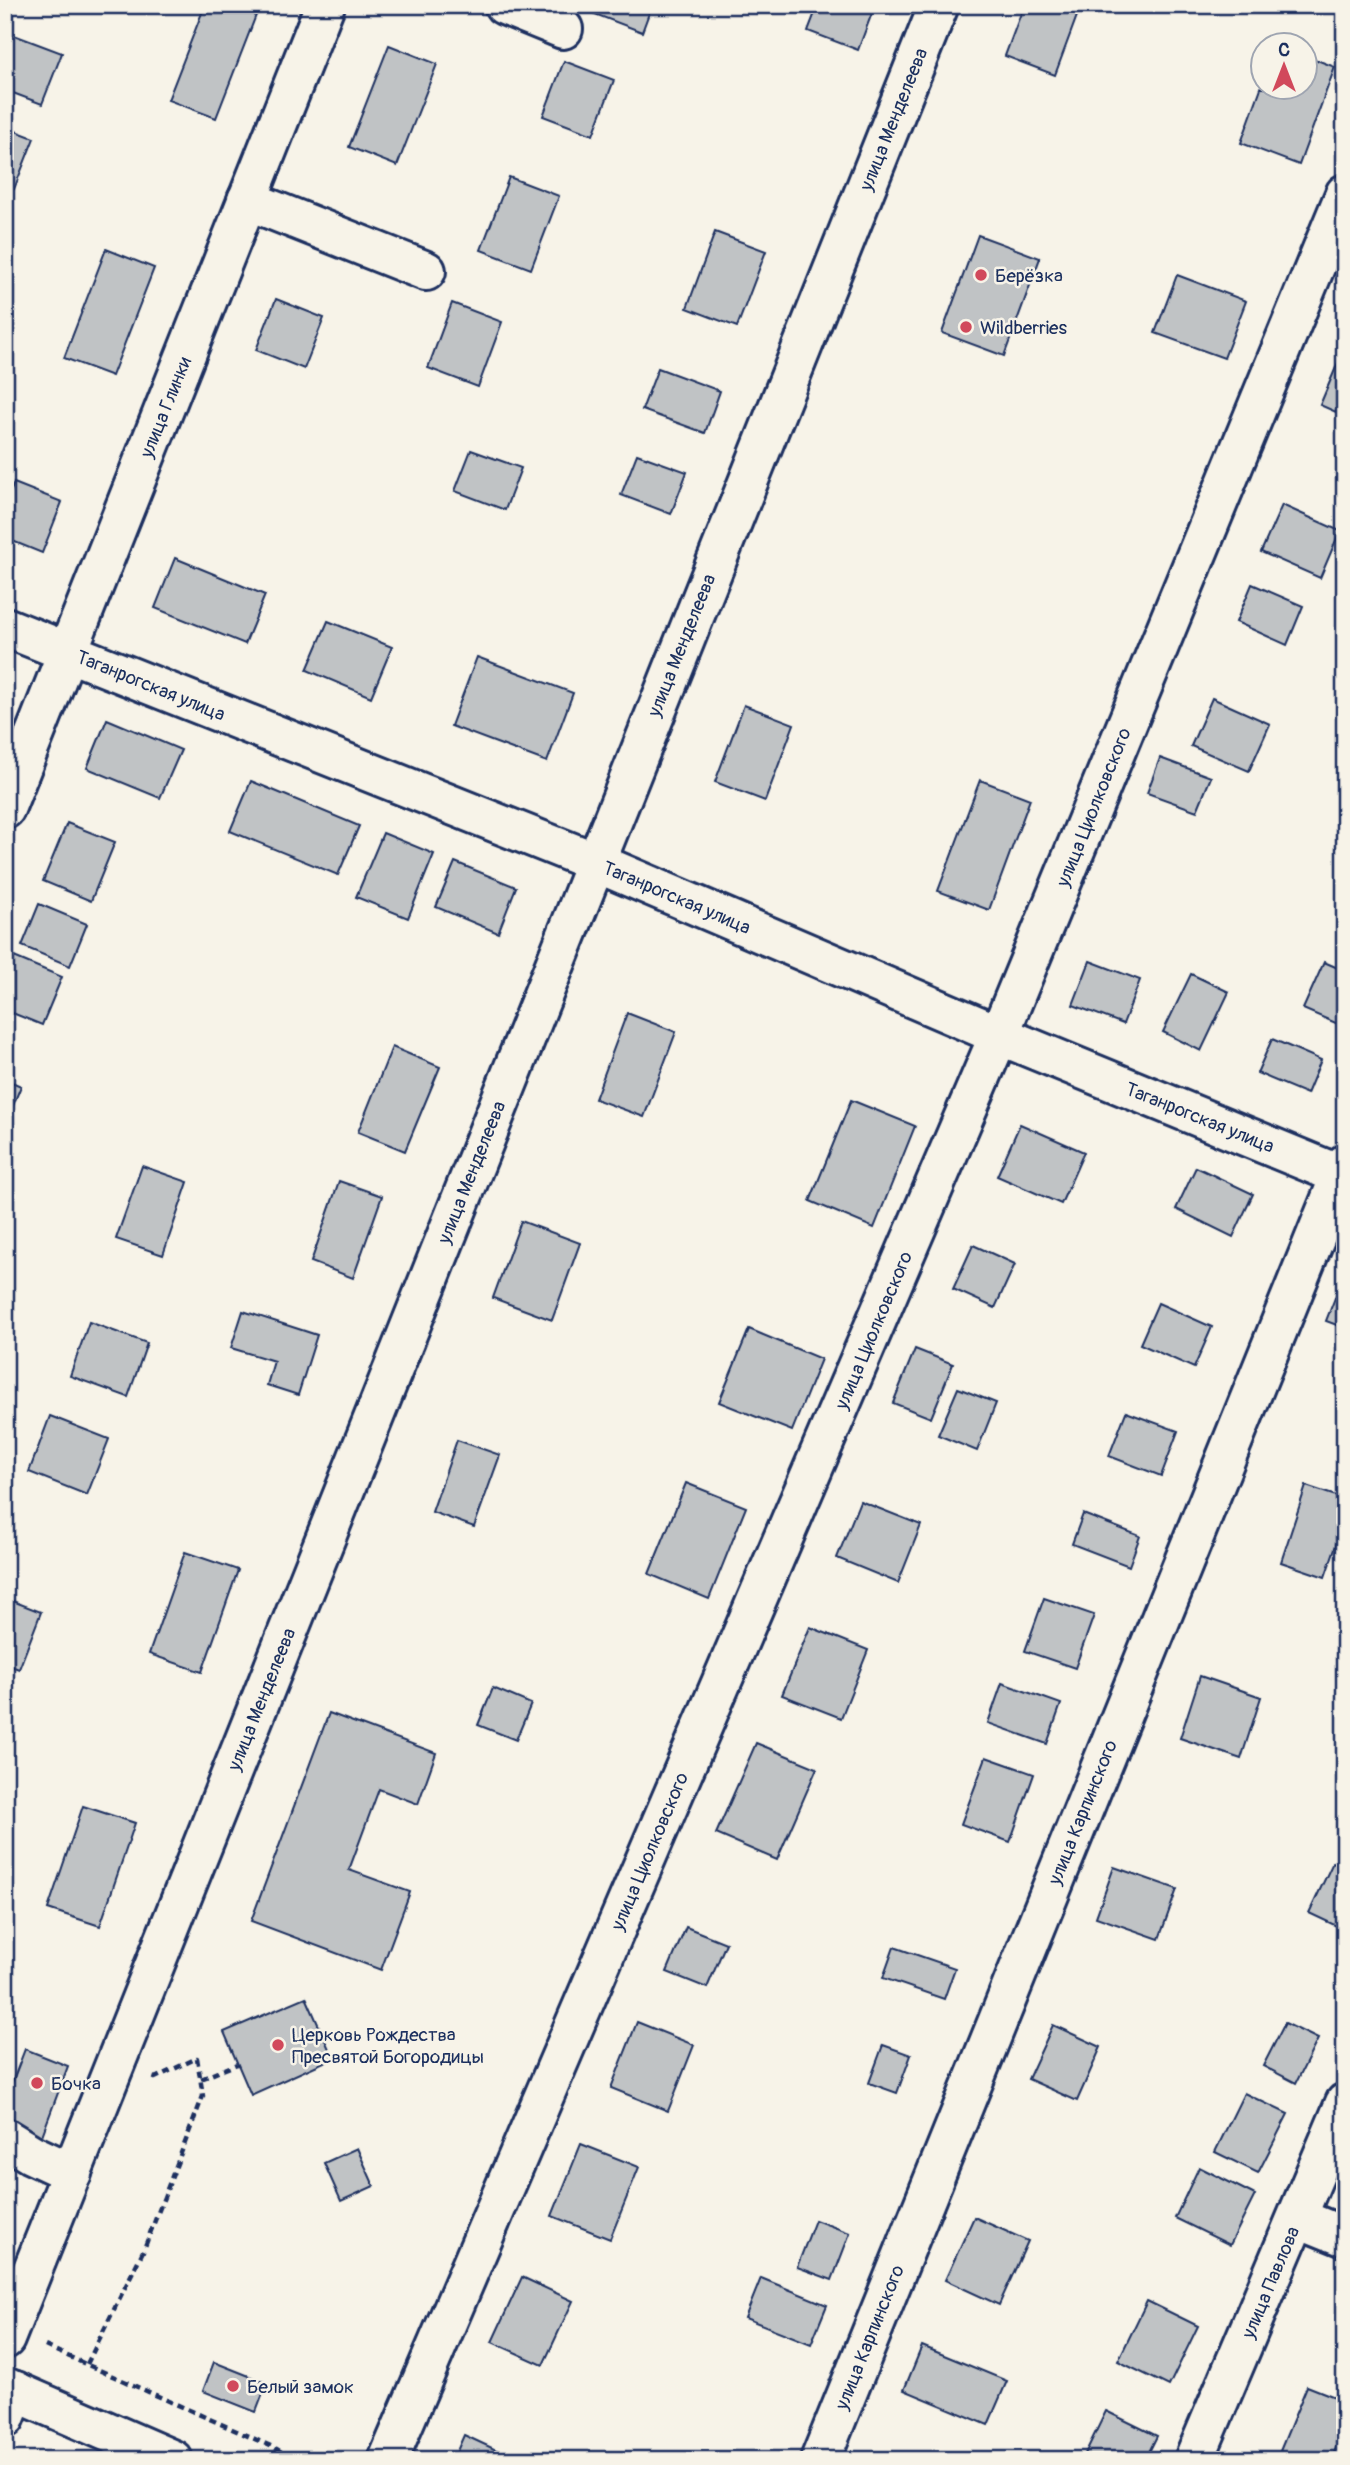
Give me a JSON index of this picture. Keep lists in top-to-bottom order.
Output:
{
  "streets": {
    "street": [
      "улица Менделеева",
      "улица Глинки",
      "Таганрогская улица",
      "улица Циолковского",
      "улица Карпинского",
      "улица Павлова"
    ]
  },
  "crossings": [
    ["улица Менделеева", "Таганрогская улица"],
    ["улица Глинки", "Таганрогская улица"],
    ["Таганрогская улица", "улица Циолковского"],
    ["Таганрогская улица", "улица Карпинского"]
  ],
  "places": [
    "Берёзка",
    "Wildberries",
    "Церковь Рождества Пресвятой Богородицы",
    "Бочка",
    "Белый замок"
  ],
  "north": "top"
}
